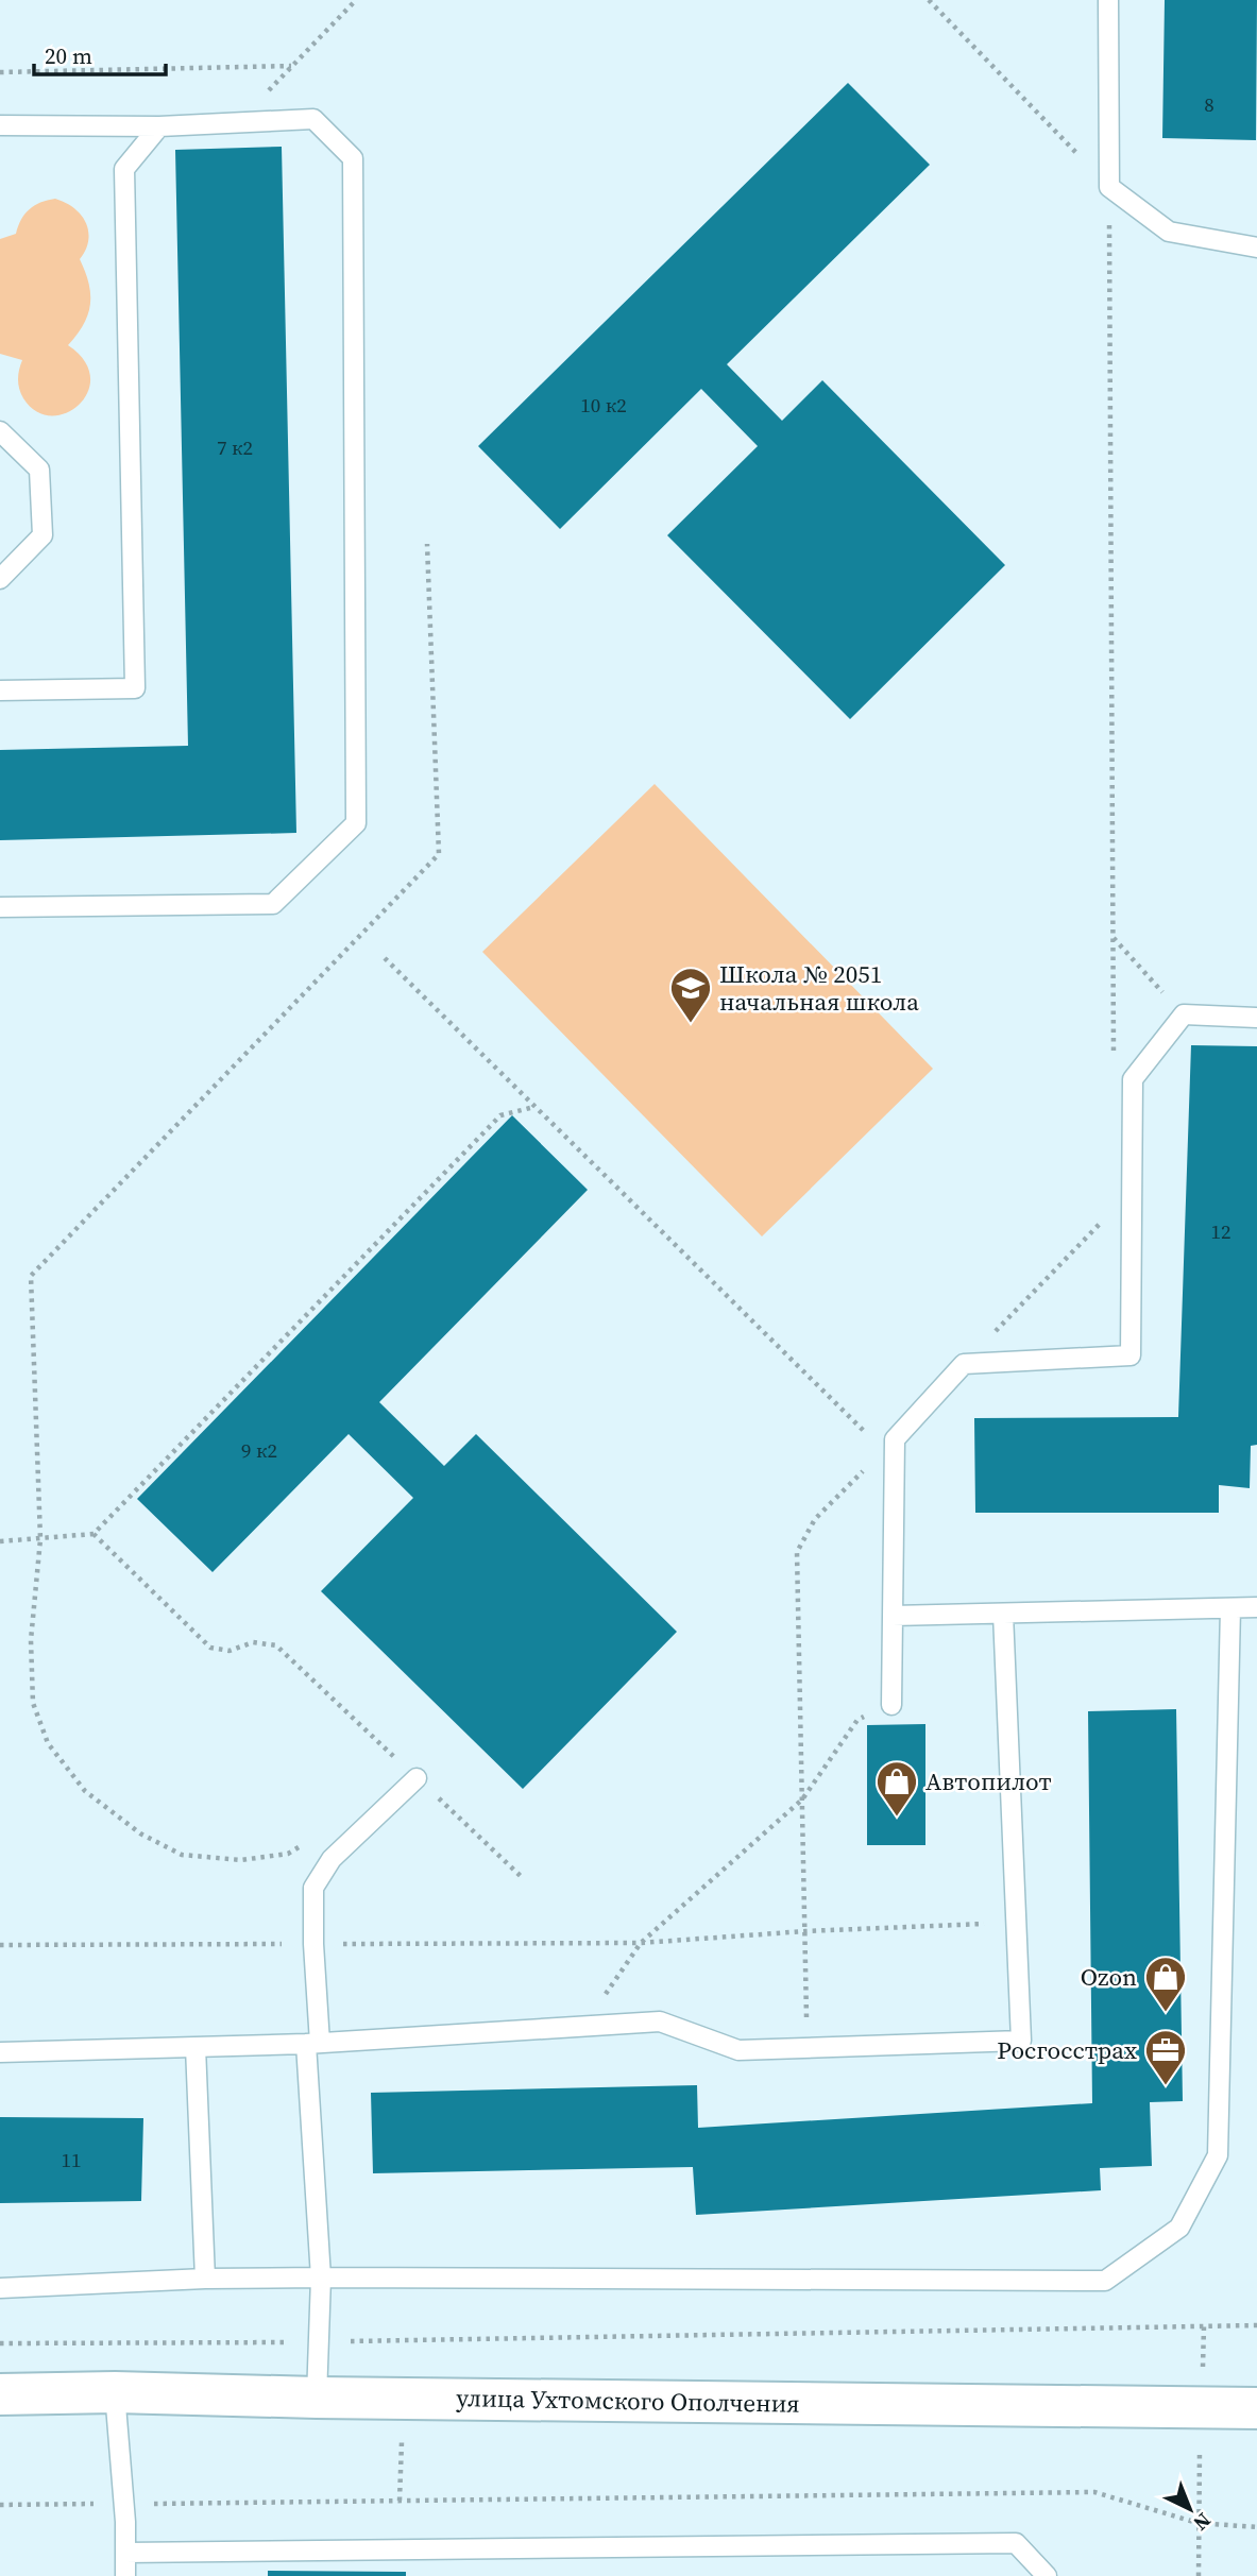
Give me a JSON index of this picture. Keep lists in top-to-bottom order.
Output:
{
  "streets": {
    "street": ["улица Ухтомского Ополчения"]
  },
  "places": {
    "school or university": ["Школа № 2051 начальная школа"],
    "shop": ["Автопилот", "Ozon"],
    "office": ["Росгосстрах"]
  },
  "house_numbers": [
    "8",
    "10 к2",
    "7 к2",
    "12",
    "9 к2",
    "11"
  ],
  "scale_bar": "20 m",
  "north": "bottom right"
}
